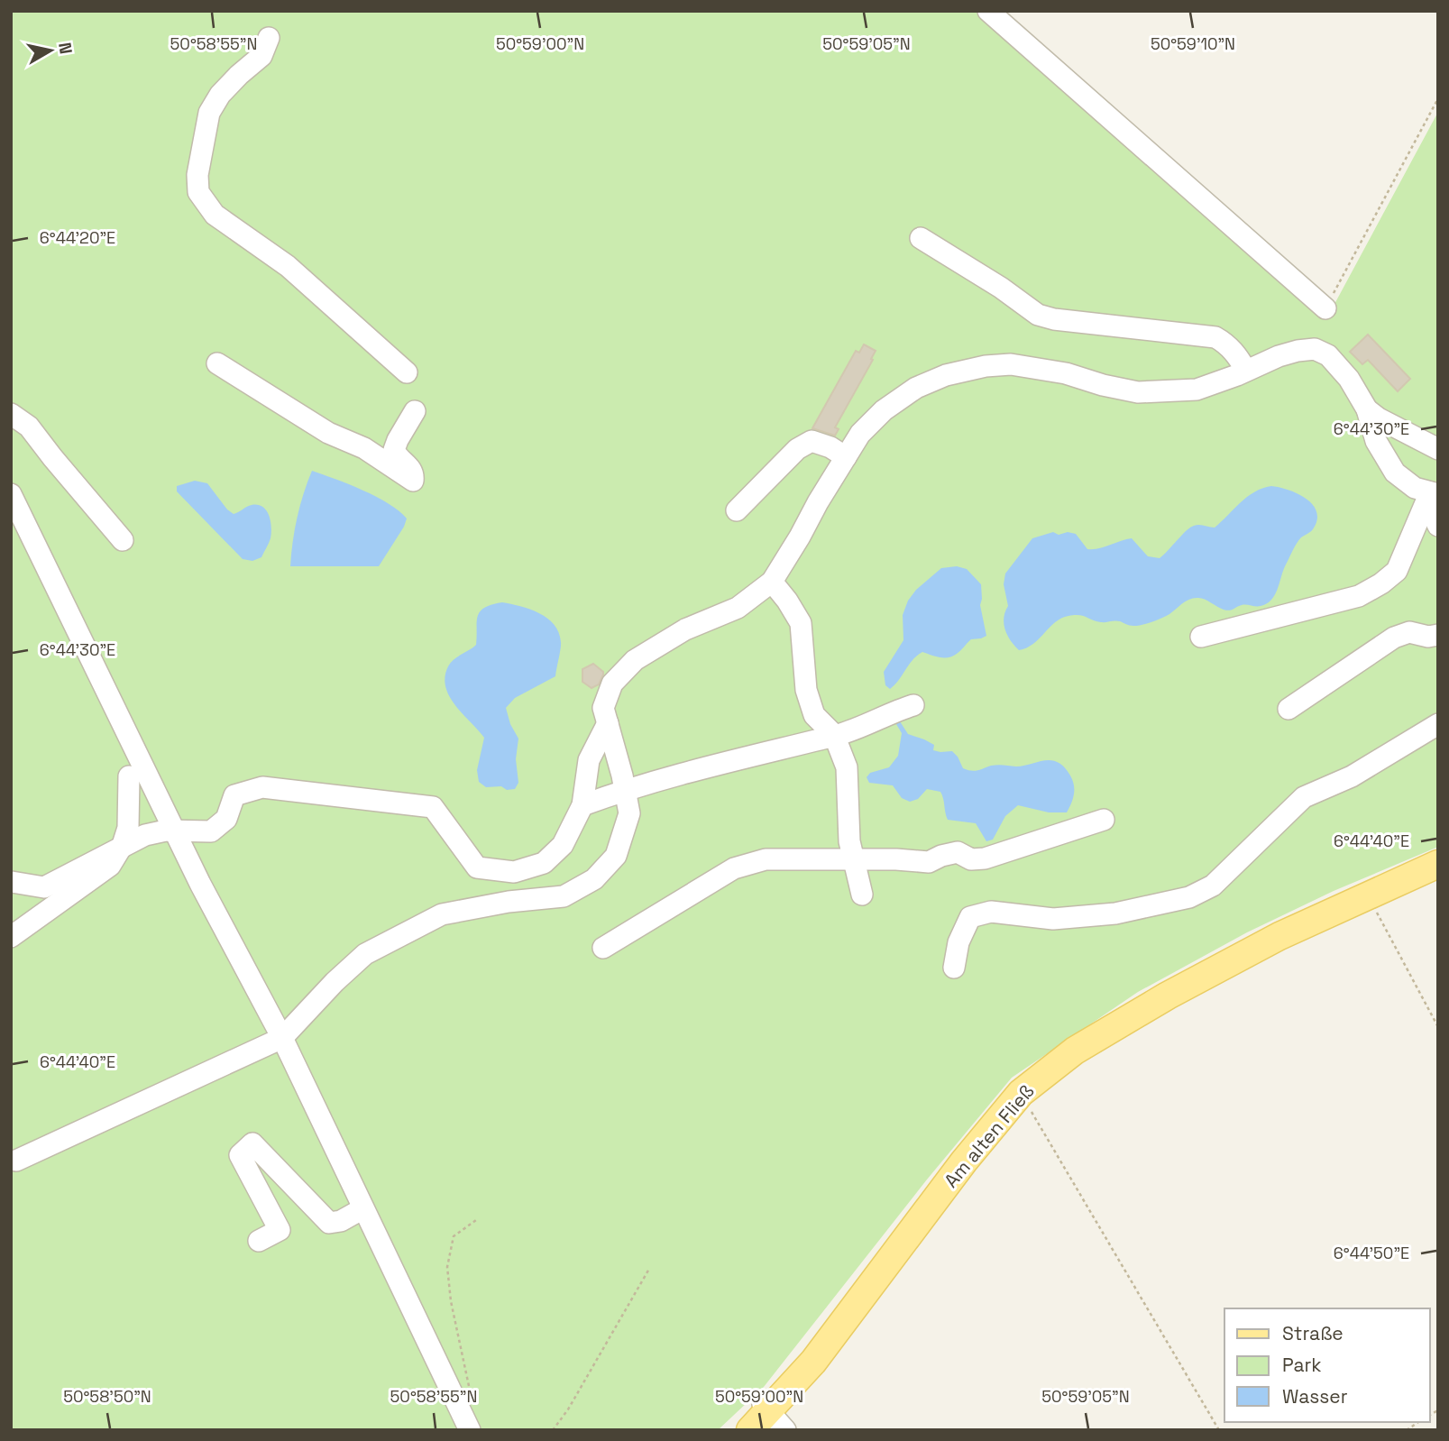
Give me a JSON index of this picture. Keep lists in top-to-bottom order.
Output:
{
  "streets": {
    "main road": ["Am alten Fließ"]
  },
  "legend": ["Straße", "Park", "Wasser"],
  "north": "right",
  "coordinates": [
    "50°58'55\"N",
    "50°59'00\"N",
    "50°59'05\"N",
    "50°59'10\"N",
    "6°44'20\"E",
    "6°44'30\"E",
    "6°44'40\"E",
    "6°44'50\"E",
    "50°58'50\"N"
  ]
}
